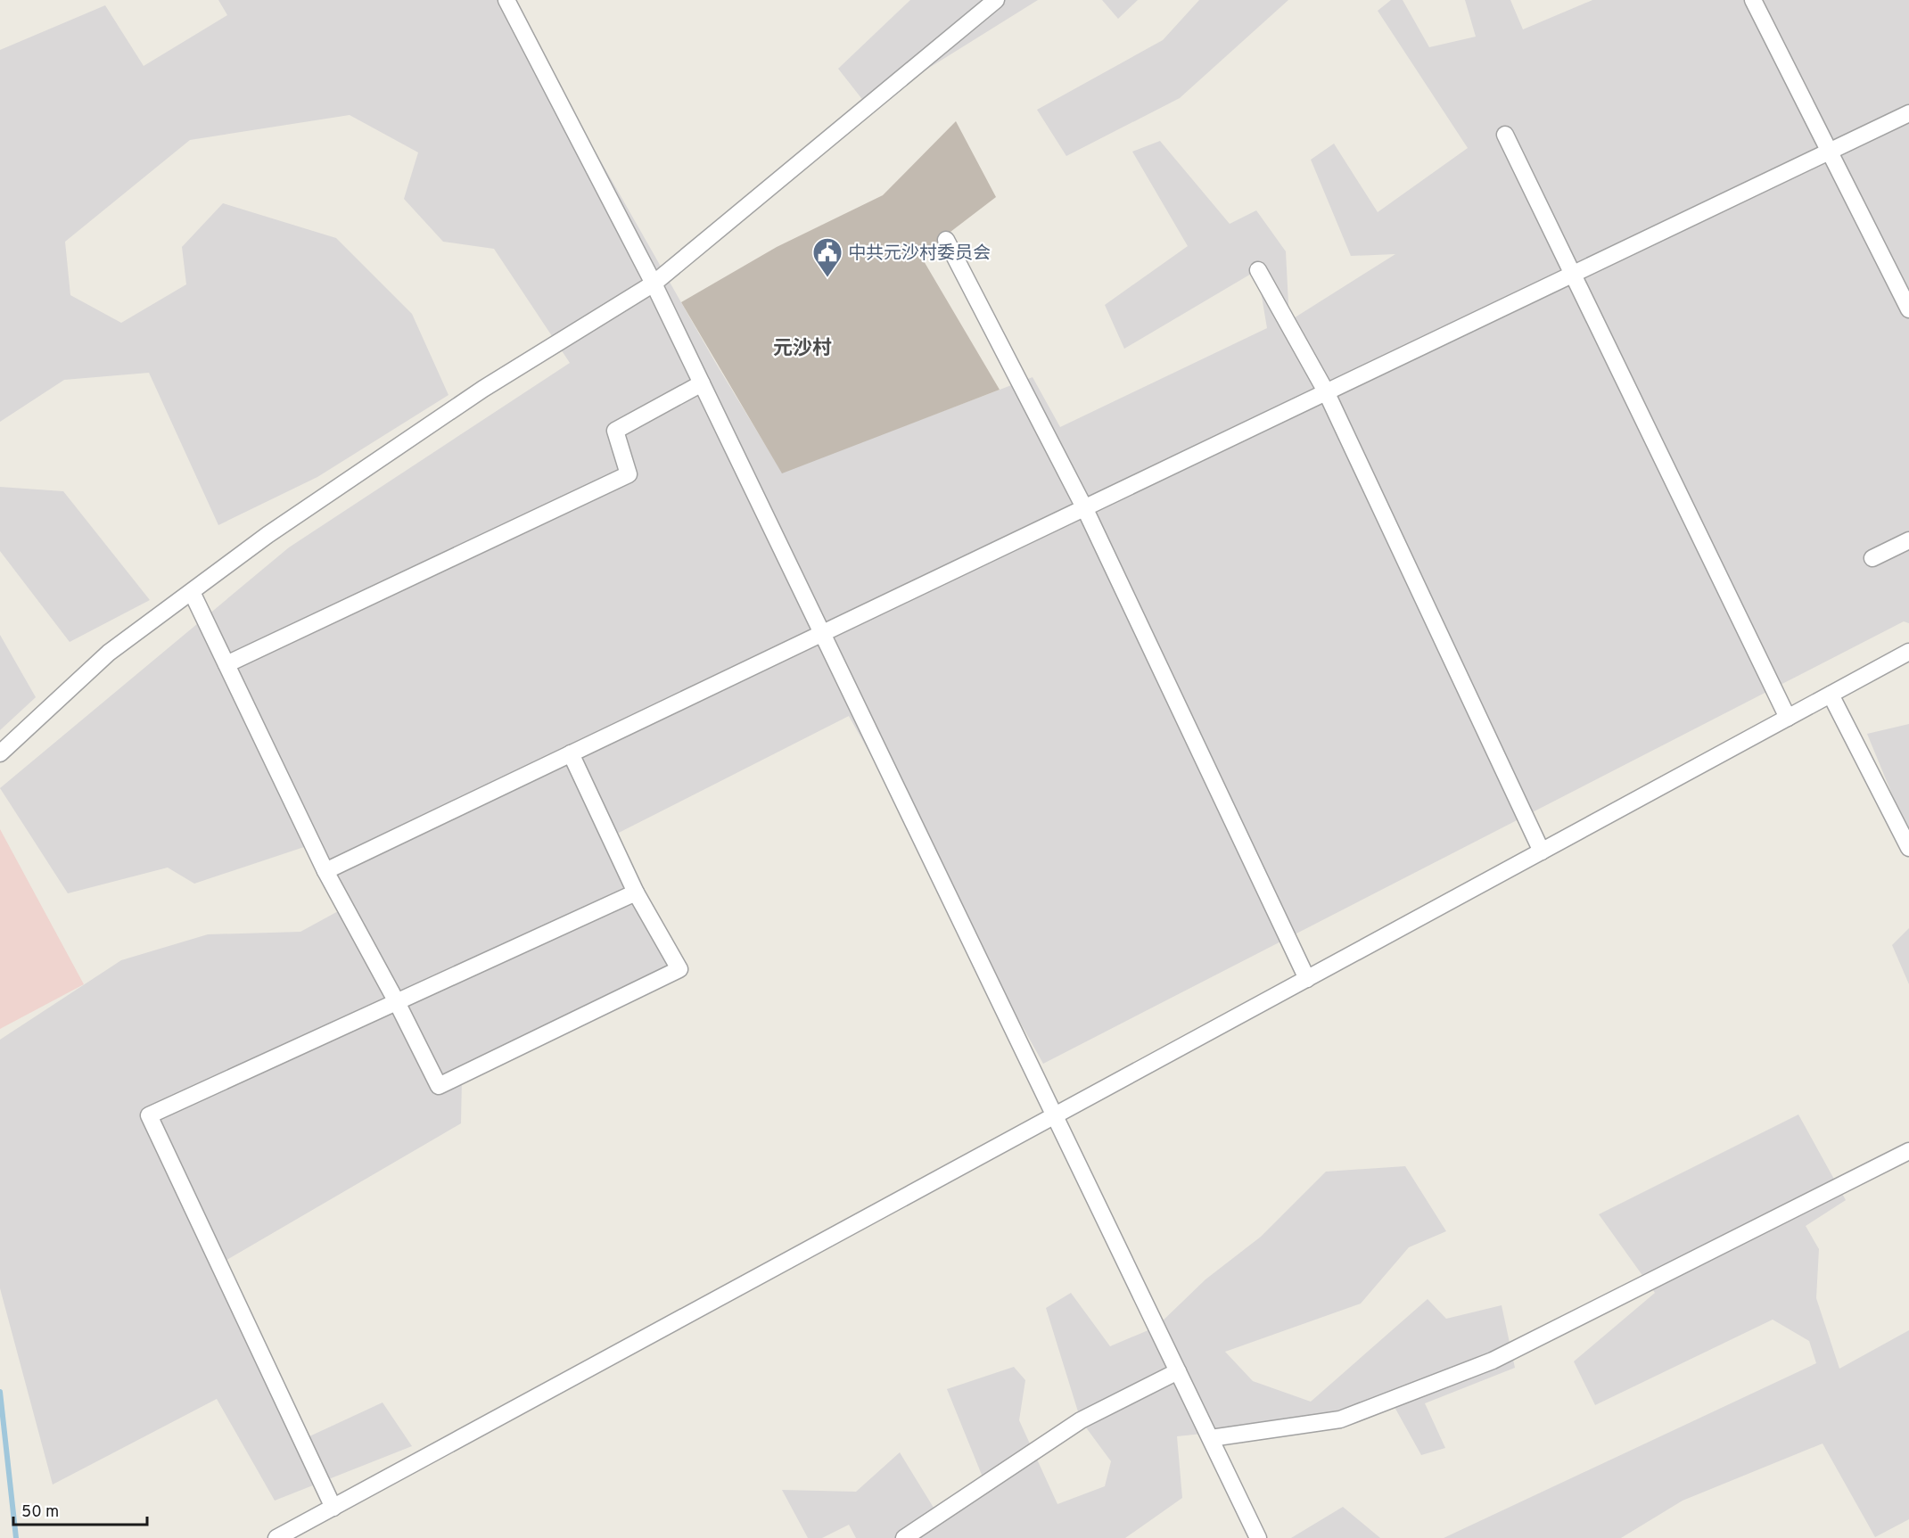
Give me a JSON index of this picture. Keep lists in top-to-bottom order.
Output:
{
  "districts": ["元沙村"],
  "places": {
    "public building": ["中共元沙村委员会"]
  },
  "scale_bar": "50 m"
}
